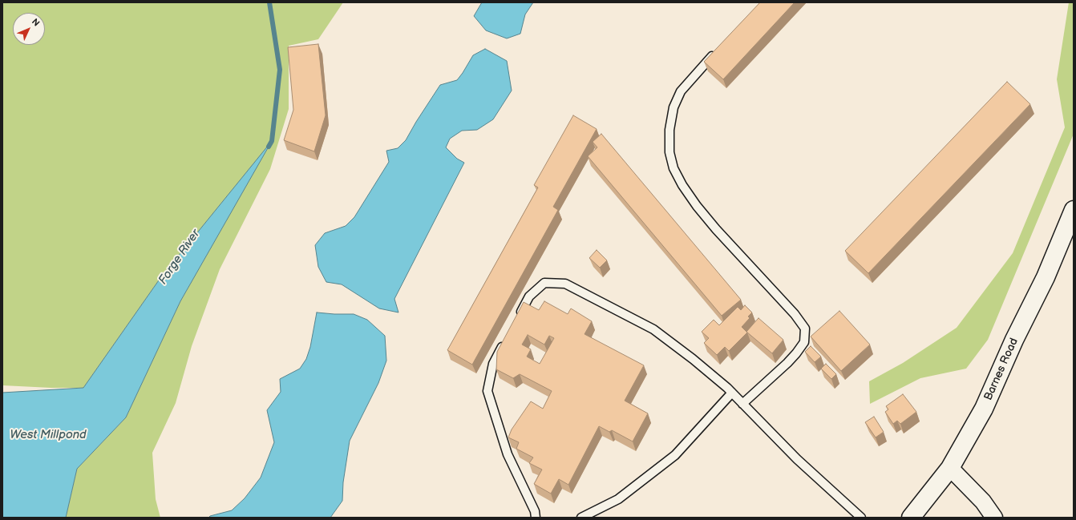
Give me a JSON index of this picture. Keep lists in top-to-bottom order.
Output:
{
  "streets": {
    "street": ["Barnes Road"]
  },
  "water": ["Forge River", "West Millpond"],
  "north": "top right"
}
